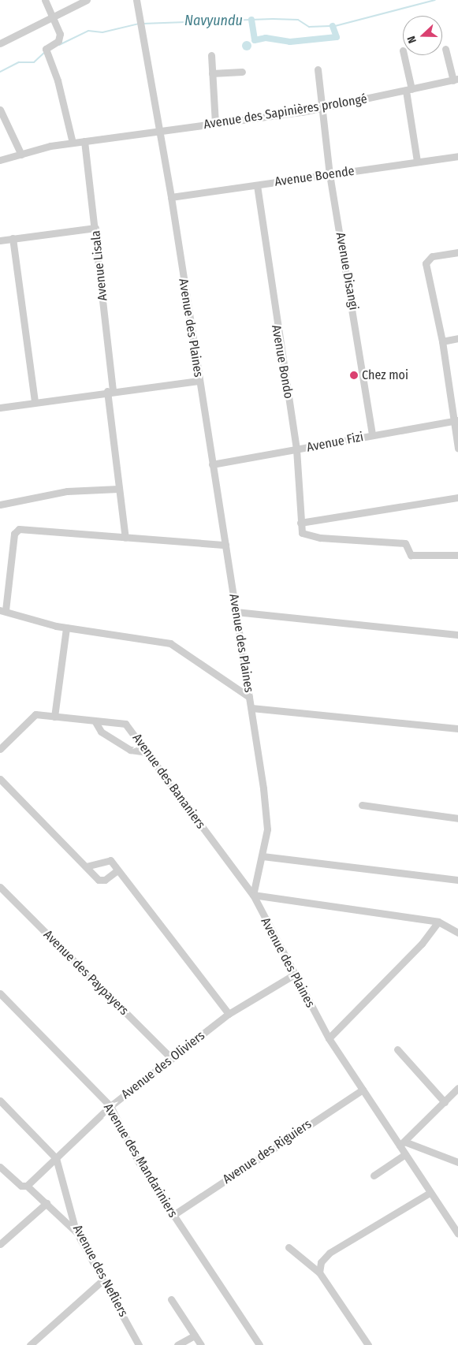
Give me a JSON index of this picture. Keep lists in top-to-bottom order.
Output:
{
  "streets": {
    "street": [
      "Avenue des Sapinières prolongé",
      "Avenue Boende",
      "Avenue Lisala",
      "Avenue Disangi",
      "Avenue des Plaines",
      "Avenue Bondo",
      "Avenue Fizi",
      "Avenue des Bananiers",
      "Avenue des Paypayers",
      "Avenue des Oliviers",
      "Avenue des Riguiers",
      "Avenue des Mandariniers",
      "Avenue des Nefliers"
    ]
  },
  "crossings": [
    ["Avenue des Sapinières prolongé", "Avenue Lisala"],
    ["Avenue des Sapinières prolongé", "Avenue Disangi"],
    ["Avenue des Sapinières prolongé", "Avenue des Plaines"],
    ["Avenue Boende", "Avenue Disangi"],
    ["Avenue Boende", "Avenue des Plaines"],
    ["Avenue Boende", "Avenue Bondo"],
    ["Avenue Disangi", "Avenue Fizi"],
    ["Avenue des Plaines", "Avenue Fizi"],
    ["Avenue des Plaines", "Avenue des Bananiers"],
    ["Avenue des Plaines", "Avenue des Oliviers"],
    ["Avenue des Plaines", "Avenue des Riguiers"],
    ["Avenue Bondo", "Avenue Fizi"],
    ["Avenue des Paypayers", "Avenue des Oliviers"],
    ["Avenue des Oliviers", "Avenue des Mandariniers"],
    ["Avenue des Oliviers", "Avenue des Nefliers"],
    ["Avenue des Riguiers", "Avenue des Mandariniers"]
  ],
  "water": ["Navyundu"],
  "places": ["Chez moi"],
  "north": "left"
}
